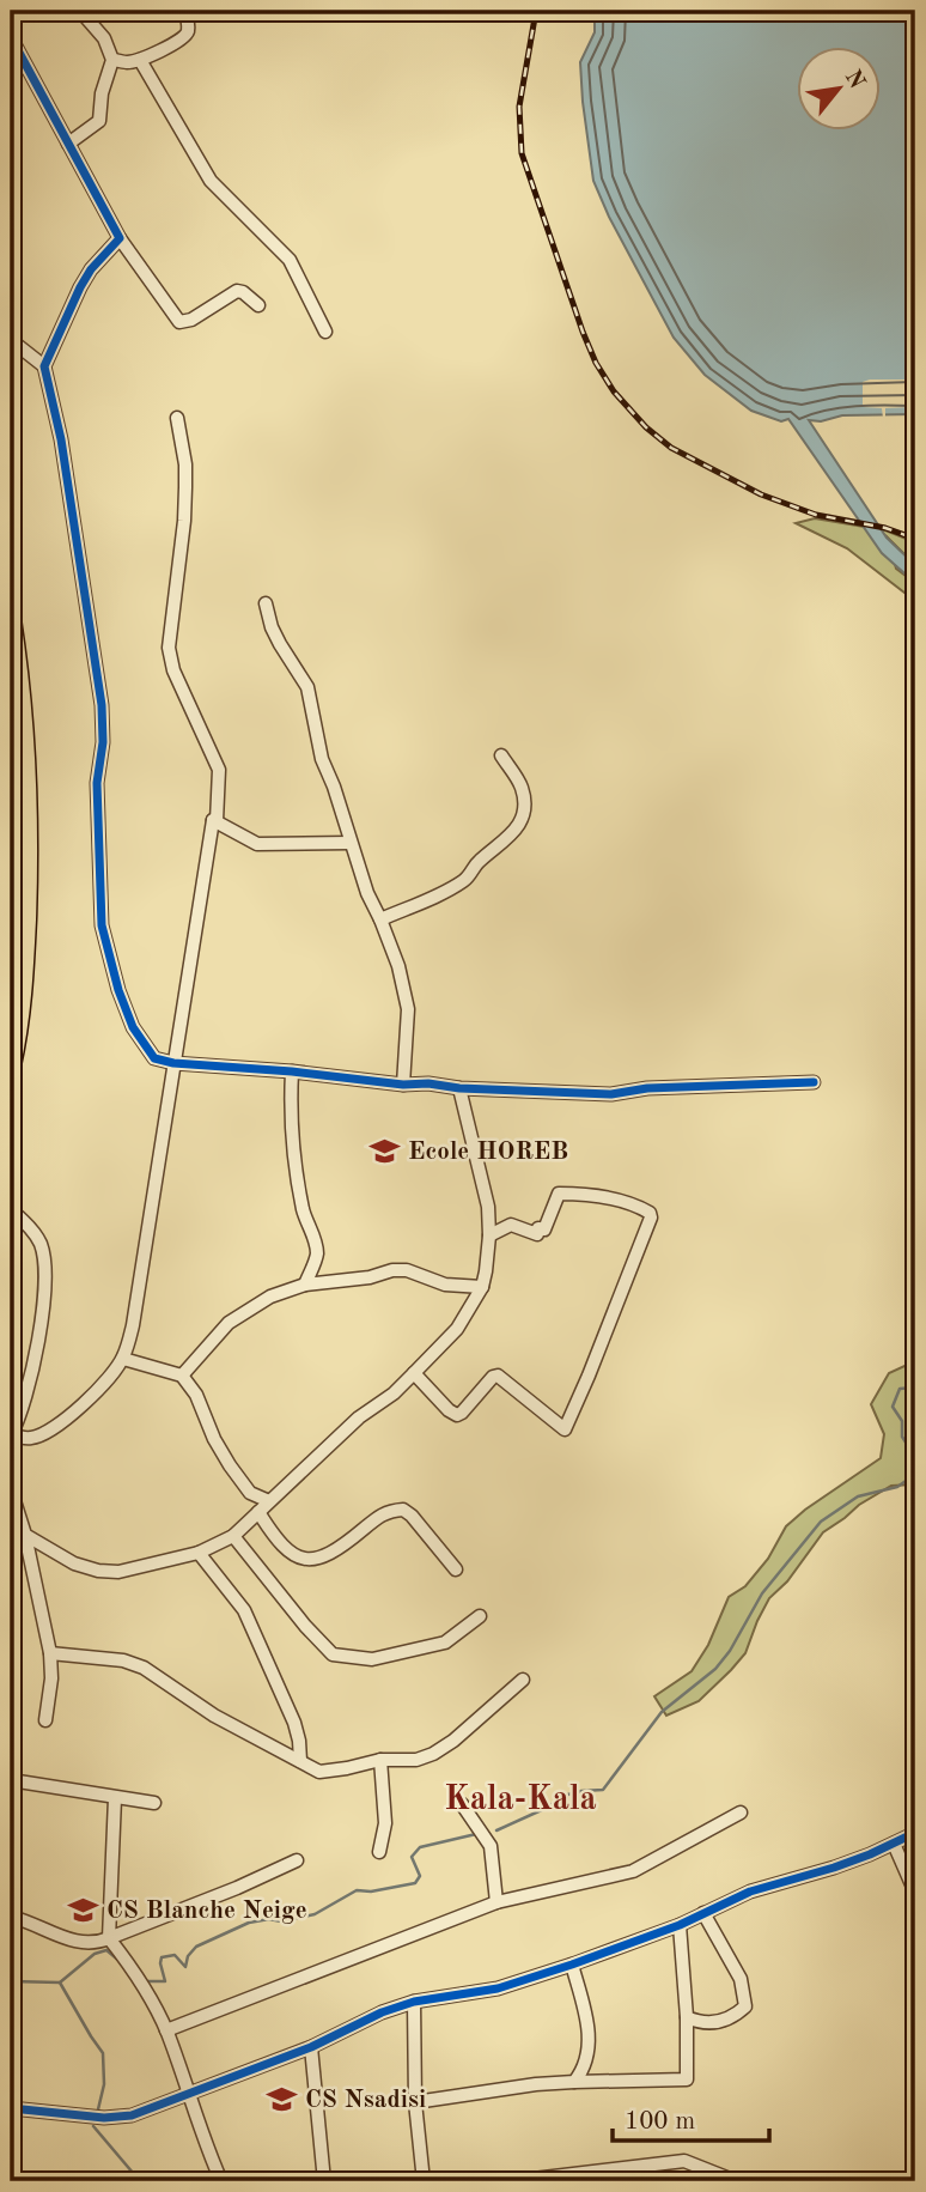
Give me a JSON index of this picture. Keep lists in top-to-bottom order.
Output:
{
  "districts": ["Kala-Kala"],
  "places": {
    "school or university": ["Ecole HOREB", "CS Blanche Neige", "CS Nsadisi"]
  },
  "scale_bar": "100 m",
  "north": "top right"
}
